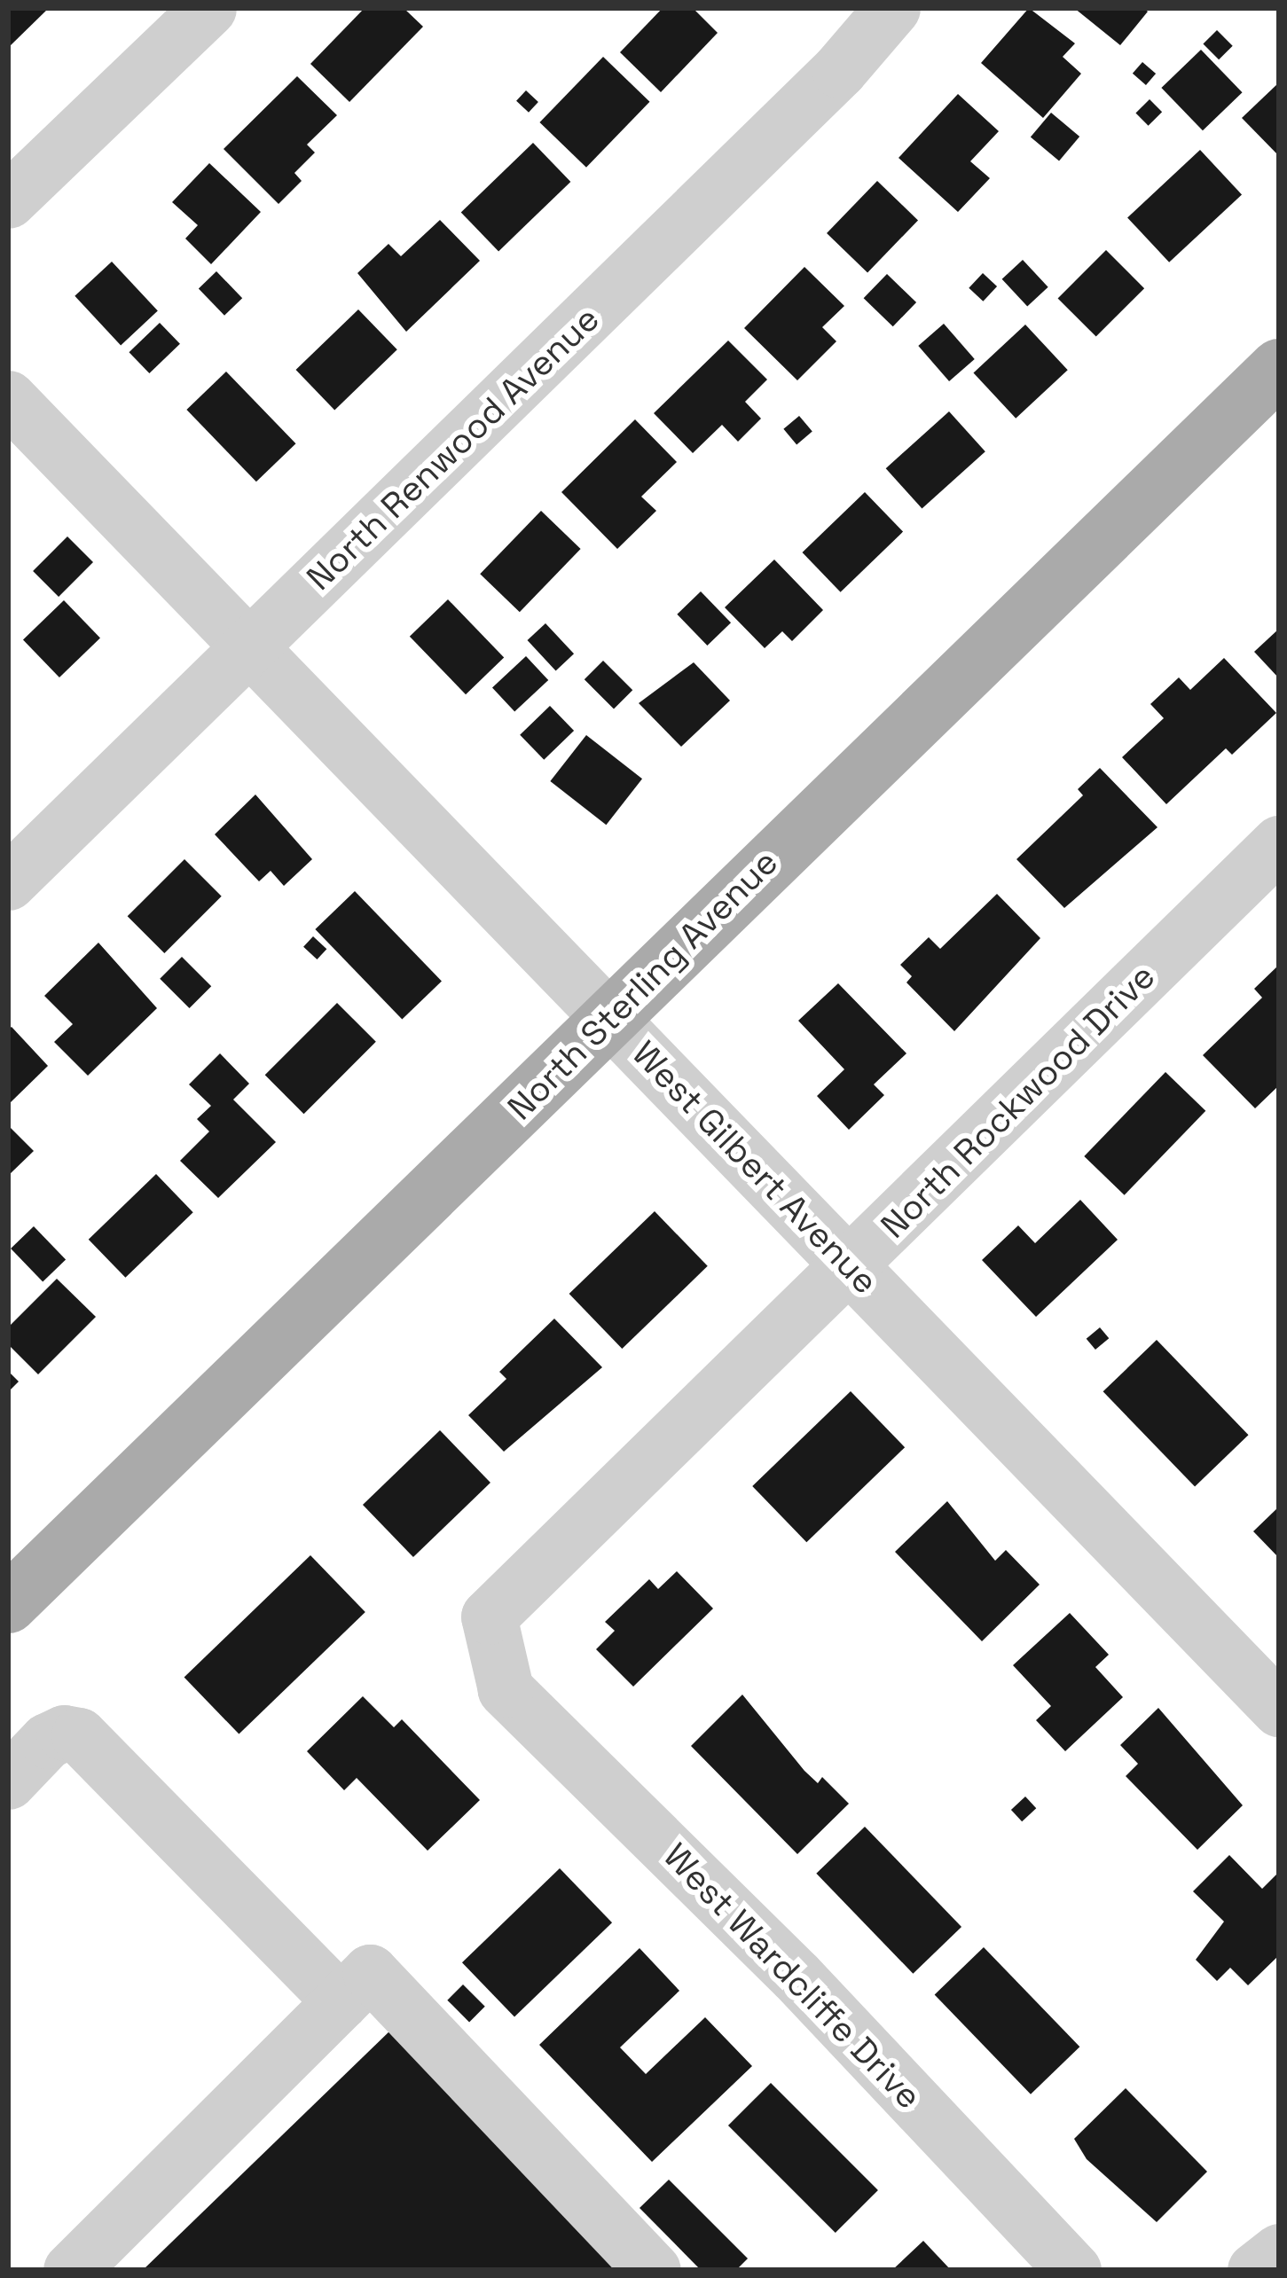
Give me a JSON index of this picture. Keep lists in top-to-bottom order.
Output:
{
  "streets": {
    "main road": ["North Sterling Avenue"],
    "street": [
      "North Renwood Avenue",
      "North Rockwood Drive",
      "West Gilbert Avenue",
      "West Wardcliffe Drive"
    ]
  },
  "crossings": [
    ["North Renwood Avenue", "West Gilbert Avenue"],
    ["North Sterling Avenue", "West Gilbert Avenue"],
    ["North Rockwood Drive", "West Gilbert Avenue"],
    ["North Rockwood Drive", "West Wardcliffe Drive"]
  ]
}
